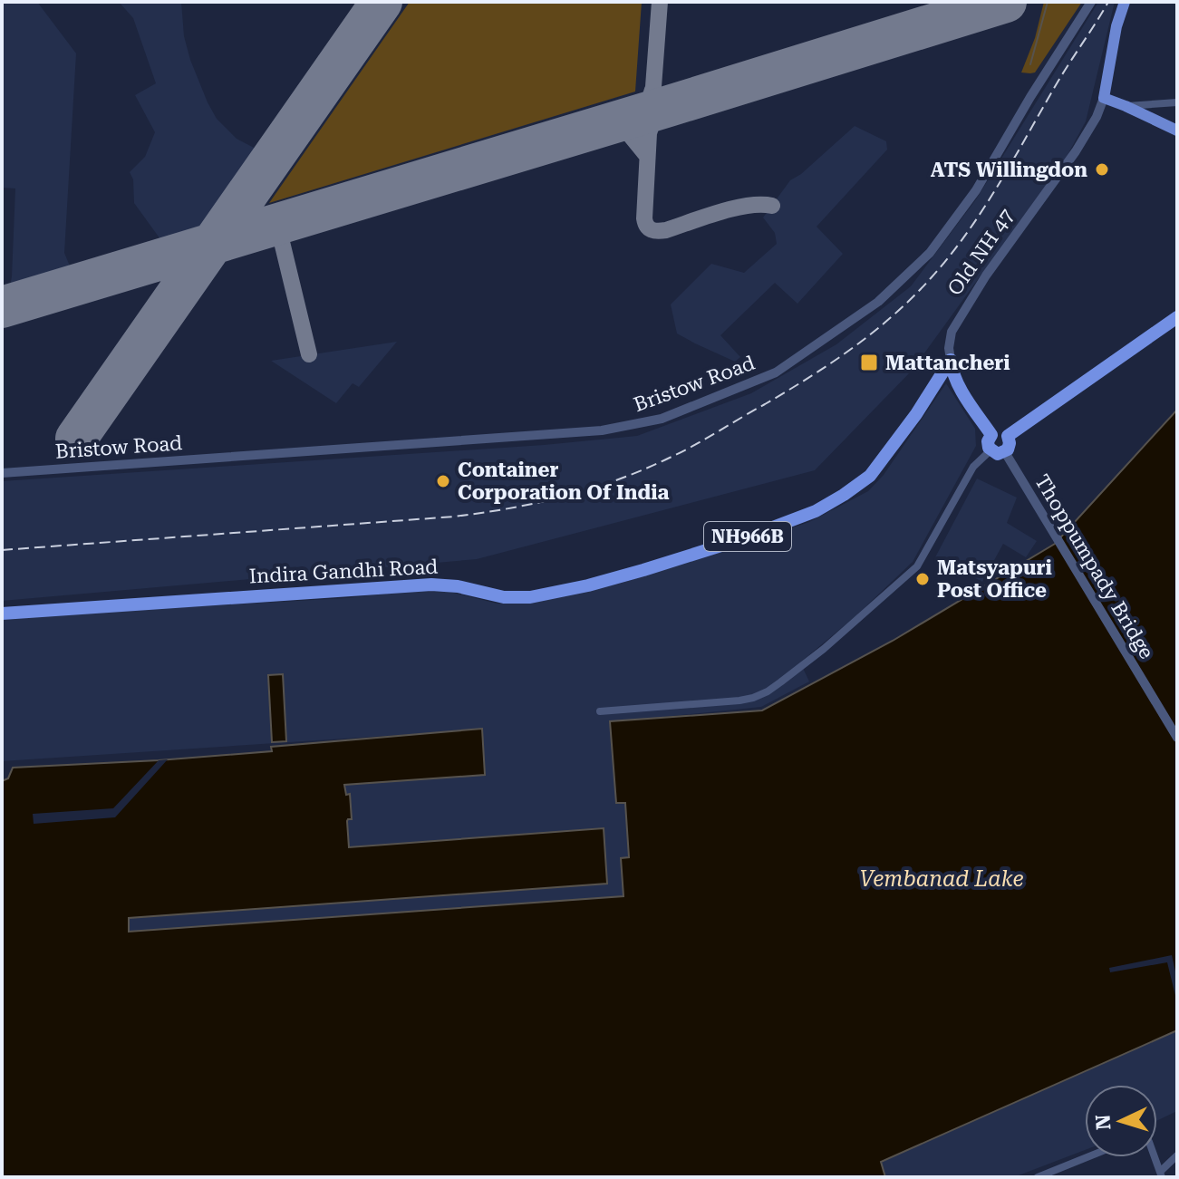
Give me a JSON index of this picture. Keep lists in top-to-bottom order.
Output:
{
  "streets": {
    "highway": ["NH966B", "Indira Gandhi Road"],
    "main road": ["Old NH 47"],
    "street": ["Bristow Road", "Thoppumpady Bridge"]
  },
  "crossings": [
    ["Old NH 47", "Indira Gandhi Road"]
  ],
  "water": ["Vembanad Lake"],
  "places": {
    "other": ["ATS Willingdon", "Container Corporation Of India", "Matsyapuri Post Office"],
    "transit": ["Mattancheri"]
  },
  "north": "left"
}
